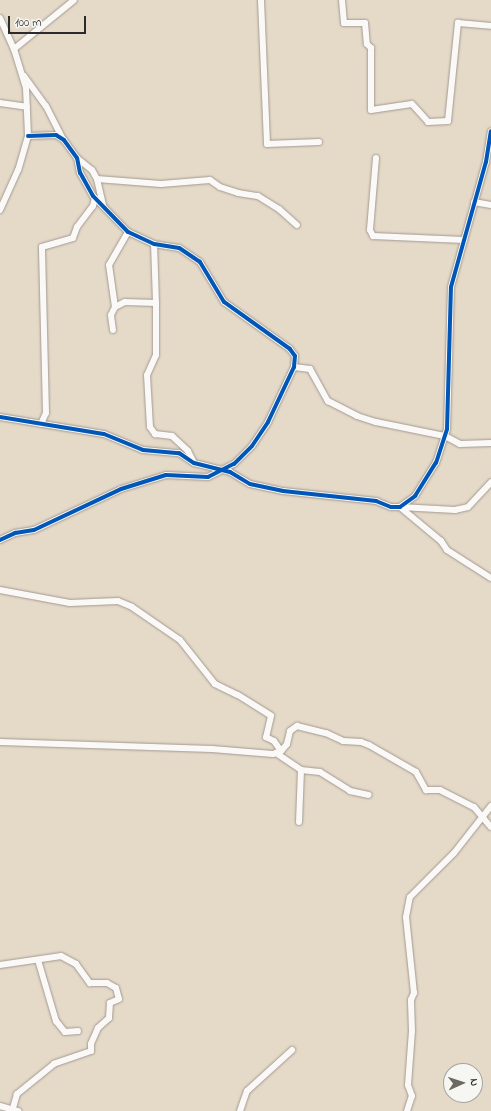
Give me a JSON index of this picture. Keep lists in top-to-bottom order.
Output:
{
  "scale_bar": "100 m",
  "north": "right"
}
